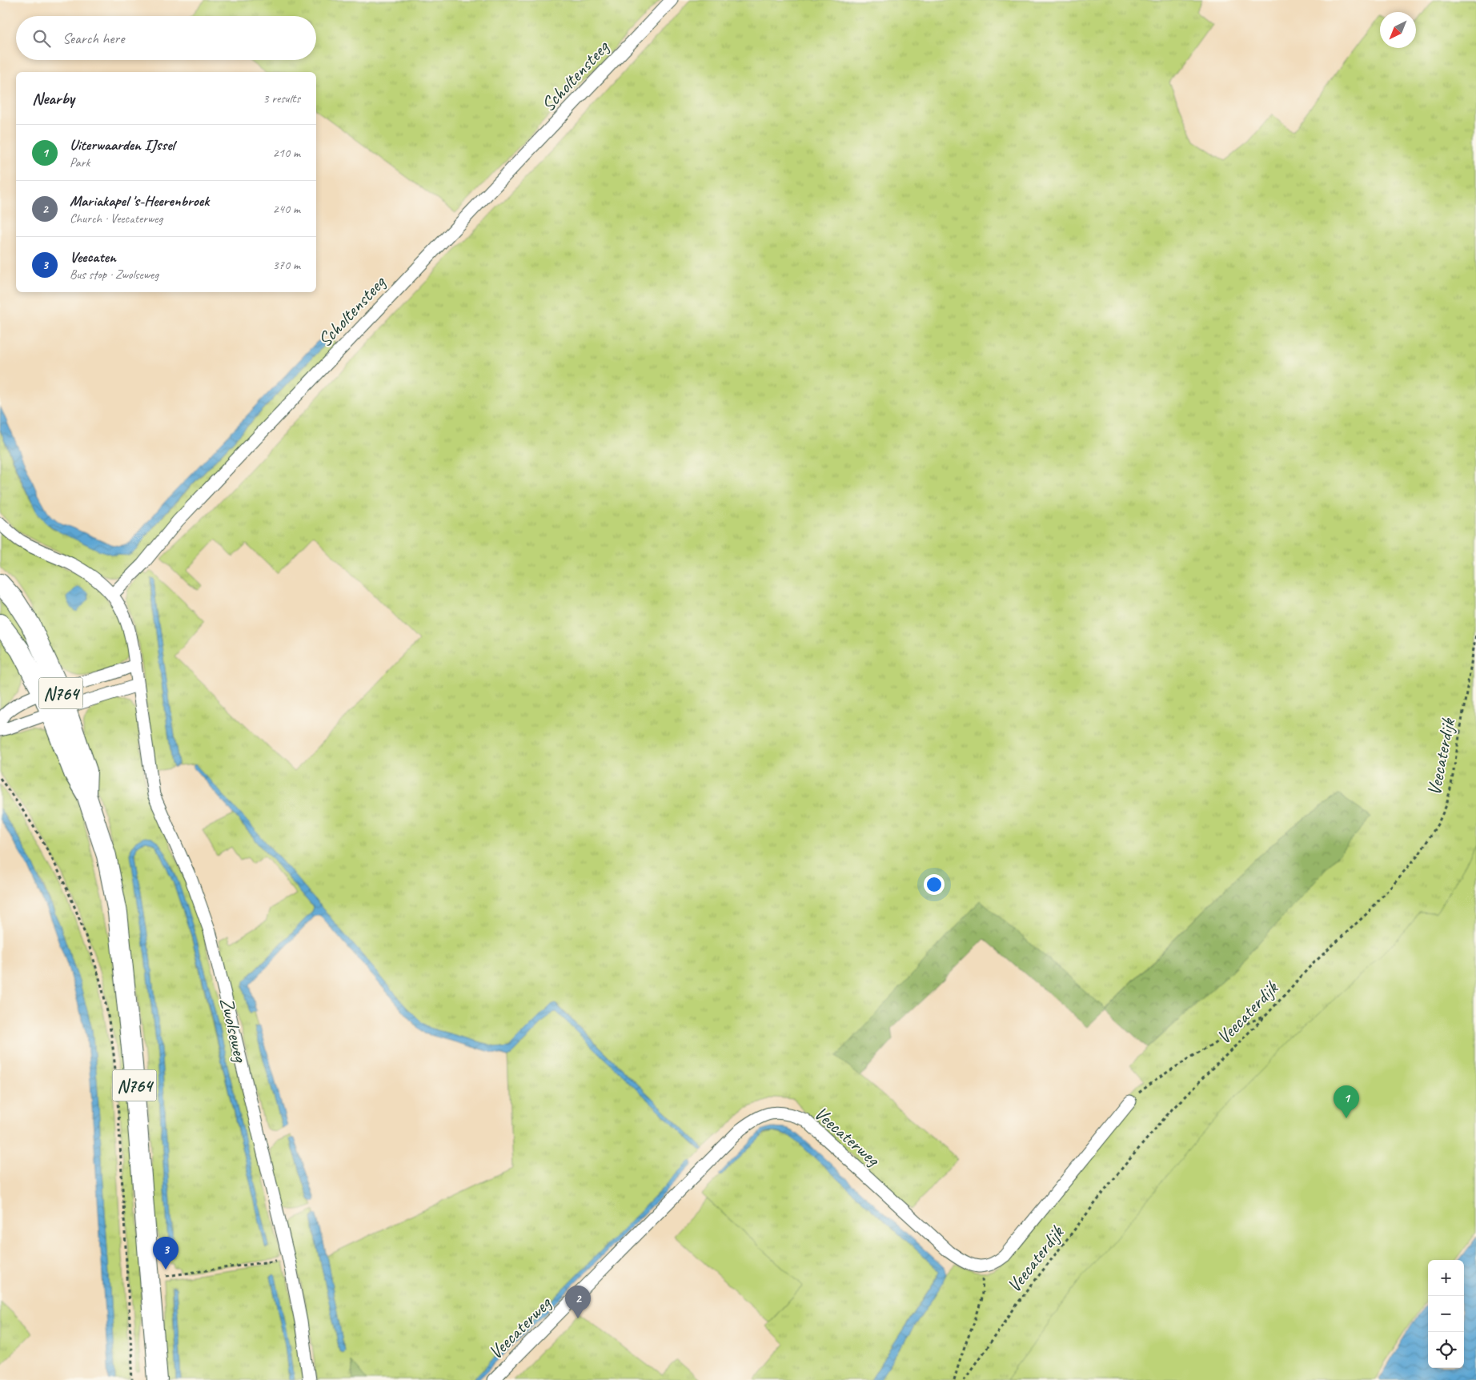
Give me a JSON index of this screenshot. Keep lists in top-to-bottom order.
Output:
{
  "streets": {
    "main road": ["N764"],
    "street": ["Scholtensteeg", "Zwolseweg", "Veecaterweg"],
    "path": ["Veecaterdijk"]
  },
  "north": "bottom left",
  "page": {
    "search": "Search here",
    "heading": ["Nearby", "3 results"],
    "list": [
      {
        "mark": "1",
        "name": "Uiterwaarden IJssel",
        "note": "Park",
        "value": "210 m"
      },
      {
        "mark": "2",
        "name": "Mariakapel 's-Heerenbroek",
        "note": "Church · Veecaterweg",
        "value": "240 m"
      },
      {
        "mark": "3",
        "name": "Veecaten",
        "note": "Bus stop · Zwolseweg",
        "value": "370 m"
      }
    ],
    "pins": ["1", "3", "2"],
    "map_buttons": ["+", "−"]
  }
}
